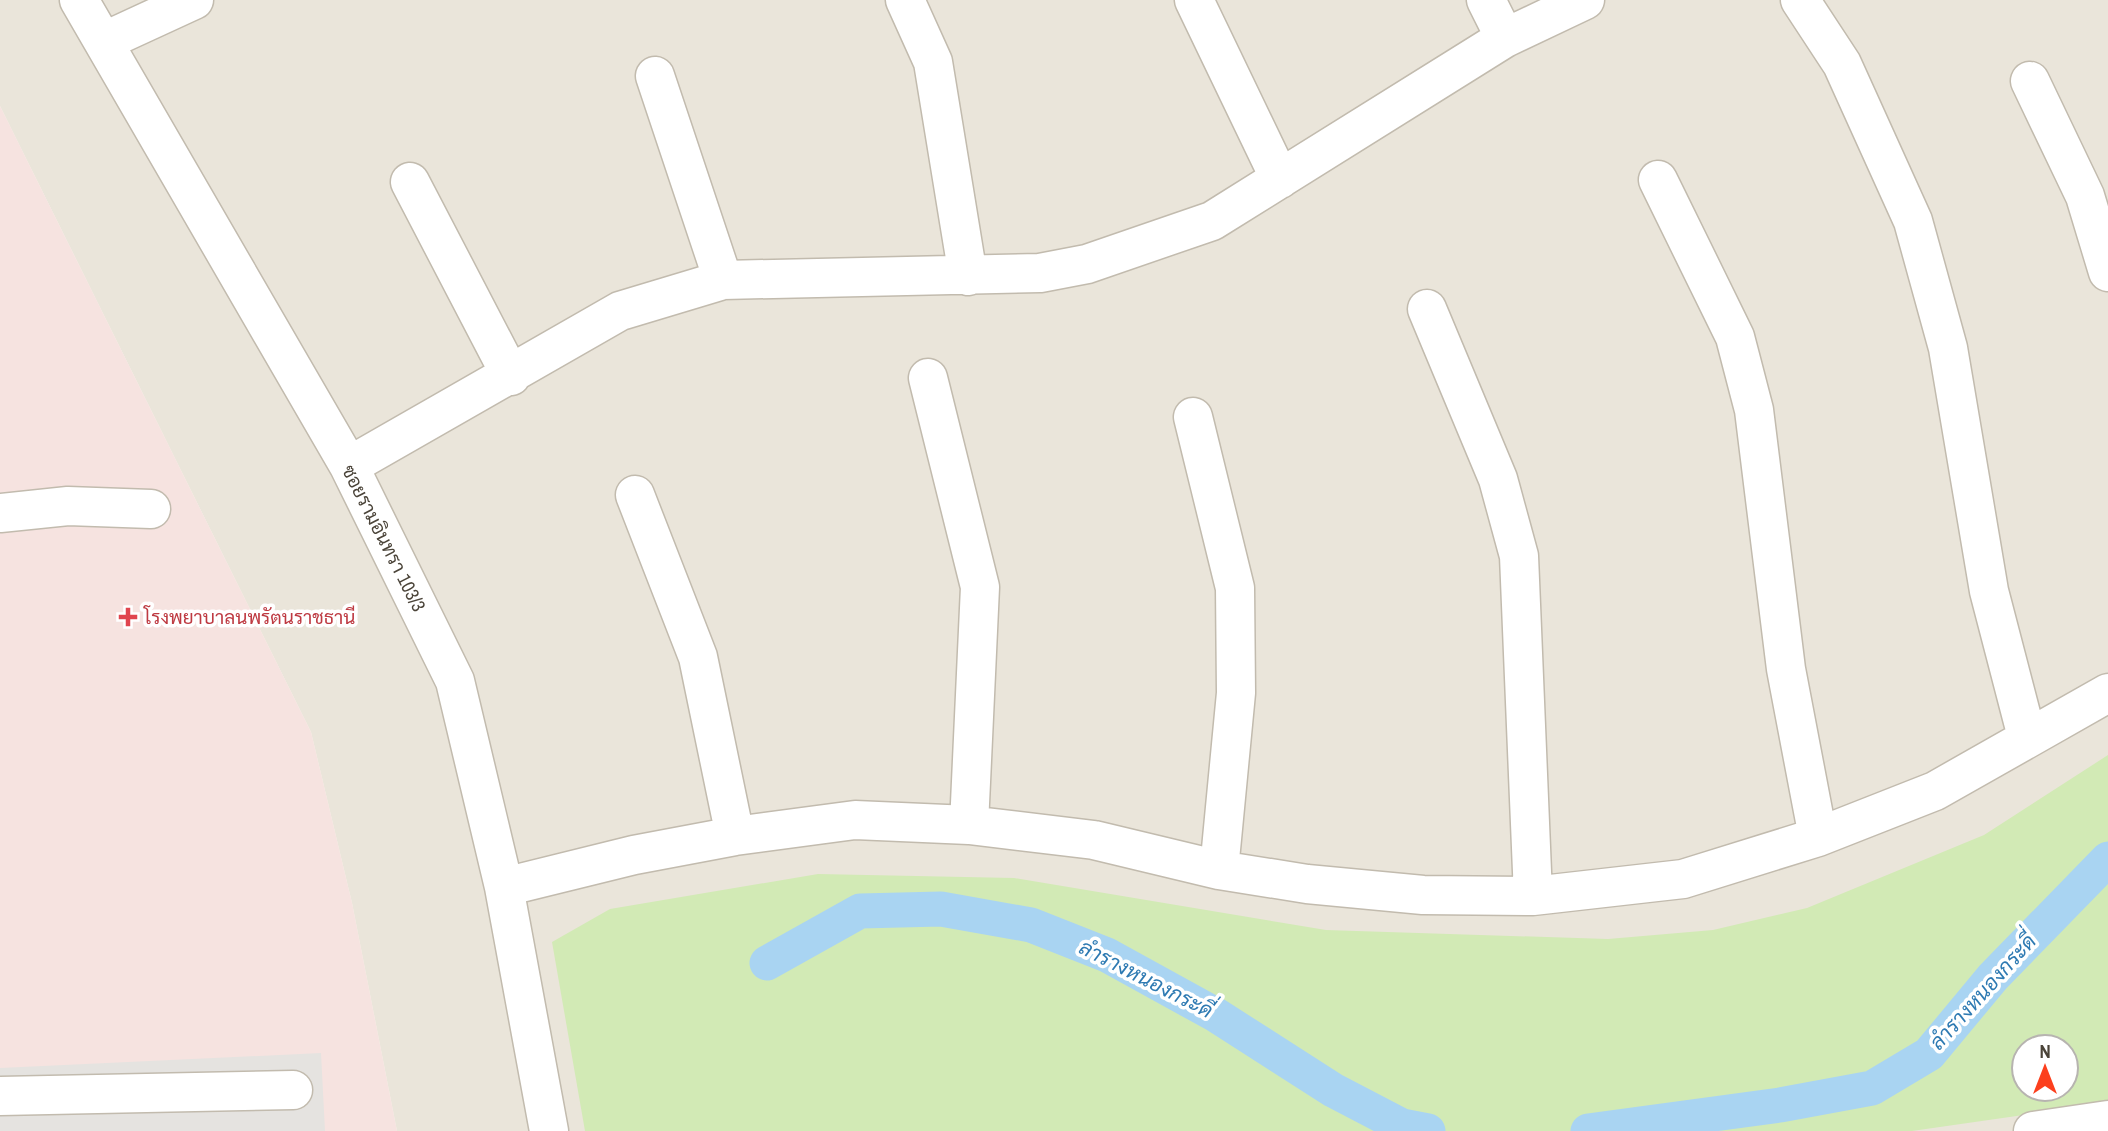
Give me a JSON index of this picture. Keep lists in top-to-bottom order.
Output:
{
  "streets": {
    "street": ["ซอยรามอินทรา 103/3"]
  },
  "water": ["ลำรางหนองกระดี่"],
  "places": {
    "health": ["โรงพยาบาลนพรัตนราชธานี"]
  },
  "north": "top"
}
